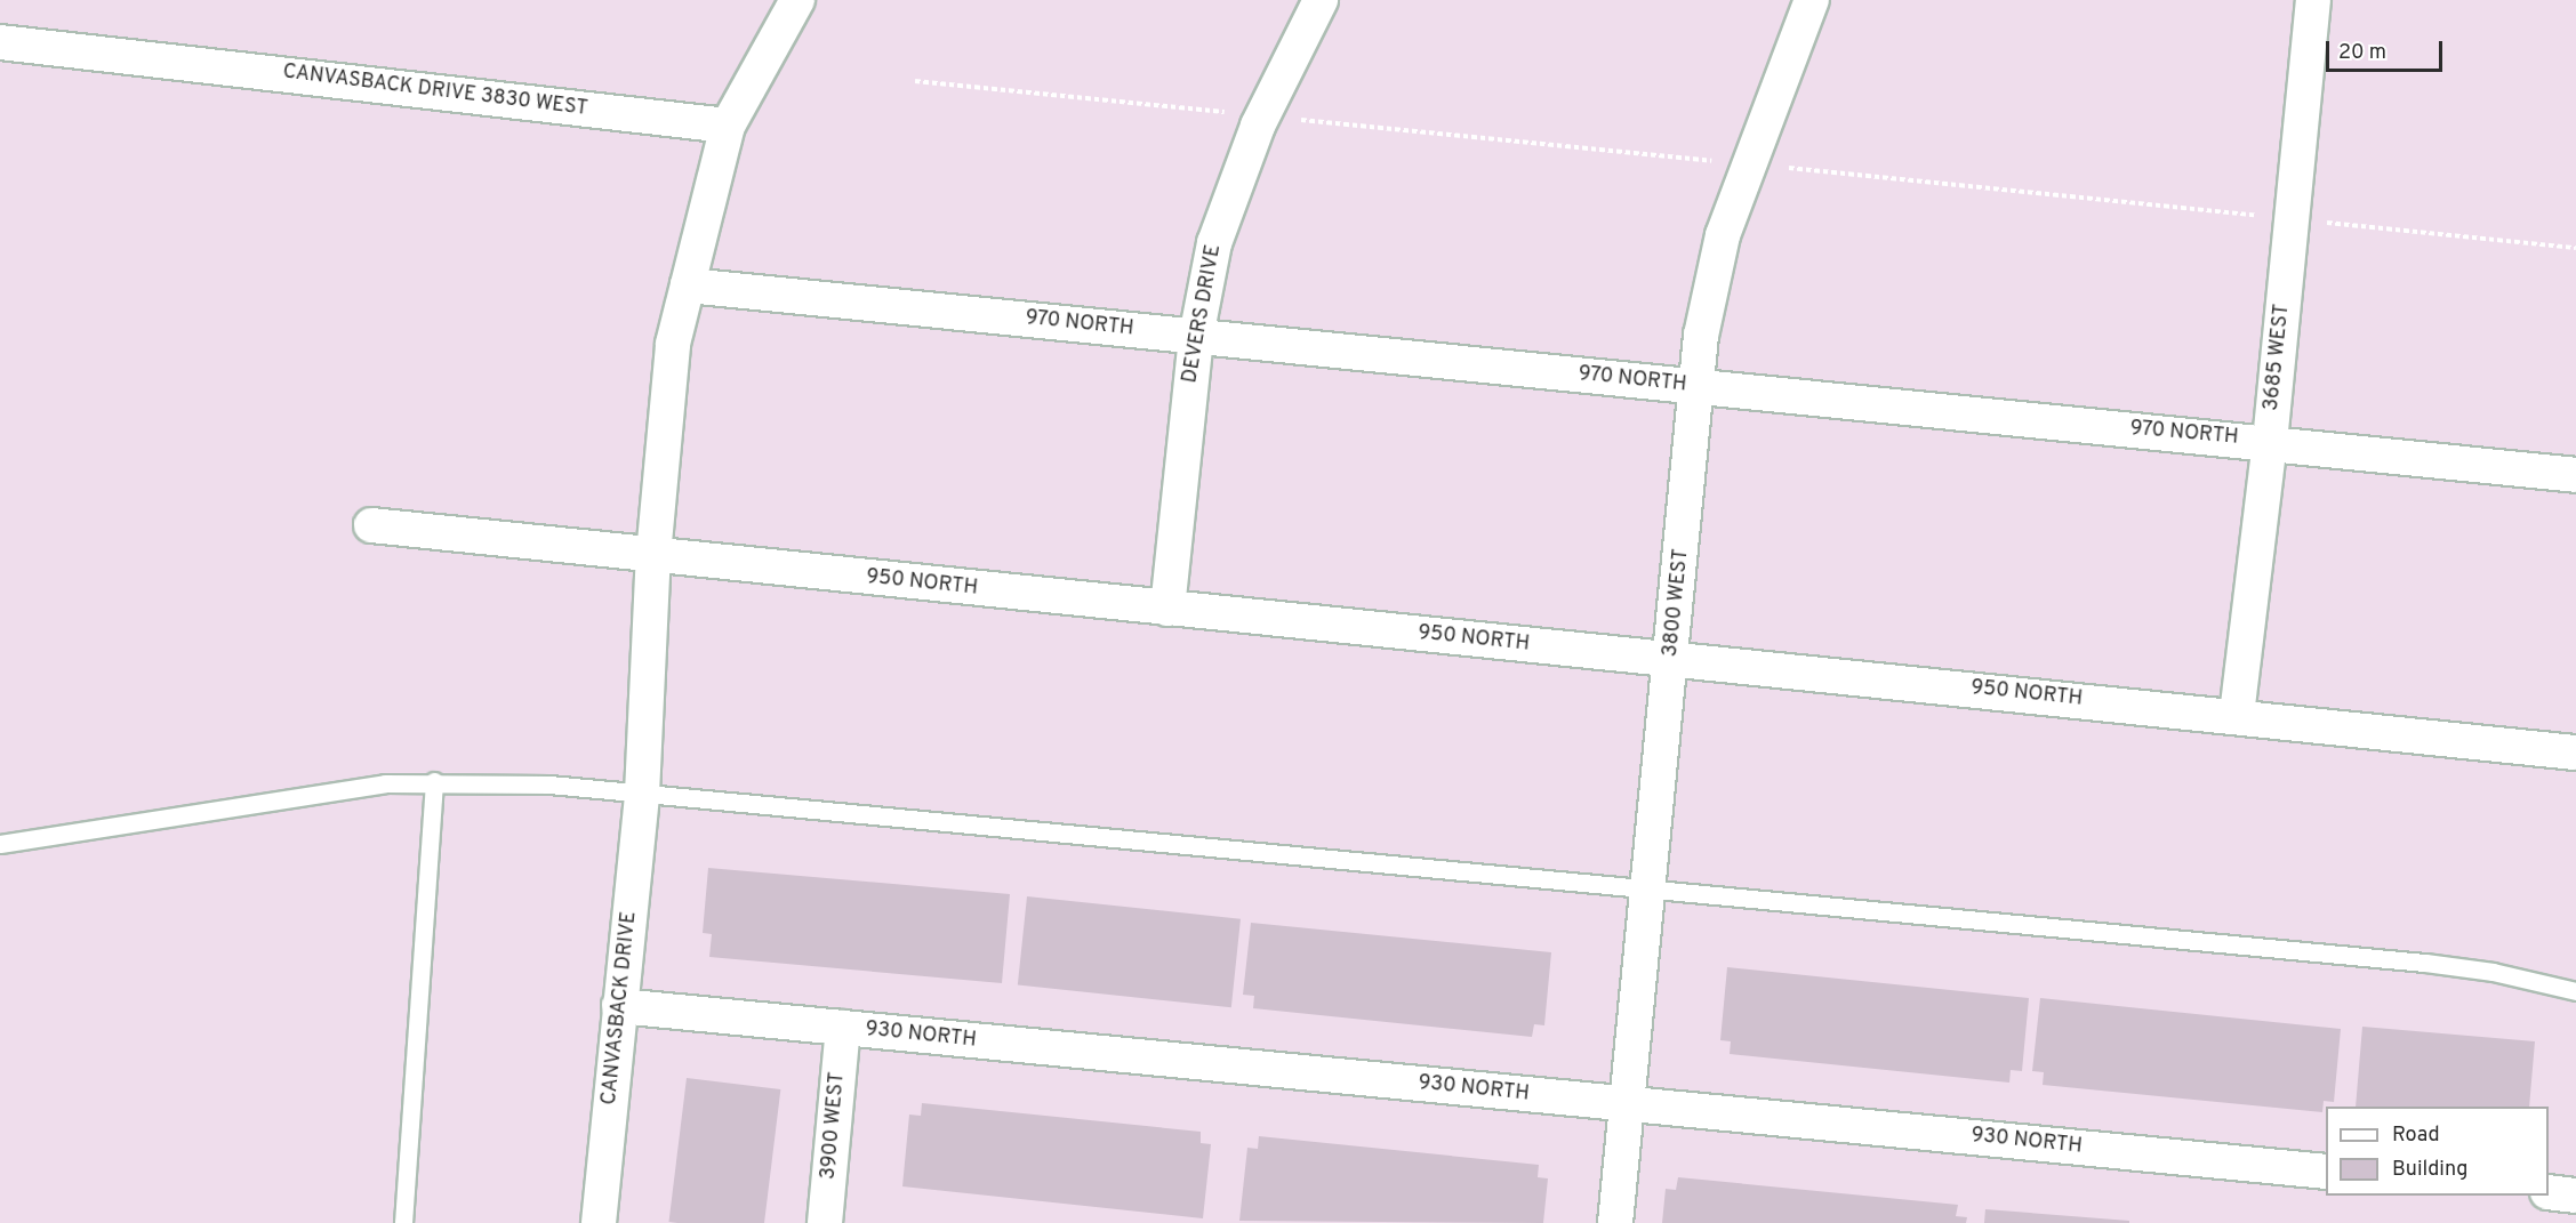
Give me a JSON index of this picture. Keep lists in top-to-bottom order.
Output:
{
  "streets": {
    "street": [
      "CANVASBACK DRIVE 3830 WEST",
      "DEVERS DRIVE",
      "970 NORTH",
      "3685 WEST",
      "950 NORTH",
      "3800 WEST",
      "CANVASBACK DRIVE",
      "930 NORTH",
      "3900 WEST"
    ]
  },
  "crossings": [
    ["CANVASBACK DRIVE 3830 WEST", "CANVASBACK DRIVE"],
    ["DEVERS DRIVE", "970 NORTH"],
    ["DEVERS DRIVE", "950 NORTH"],
    ["970 NORTH", "3685 WEST"],
    ["970 NORTH", "3800 WEST"],
    ["970 NORTH", "CANVASBACK DRIVE"],
    ["3685 WEST", "950 NORTH"],
    ["950 NORTH", "3800 WEST"],
    ["950 NORTH", "CANVASBACK DRIVE"],
    ["3800 WEST", "930 NORTH"],
    ["CANVASBACK DRIVE", "930 NORTH"],
    ["930 NORTH", "3900 WEST"]
  ],
  "legend": ["Road", "Building"],
  "scale_bar": "20 m"
}
